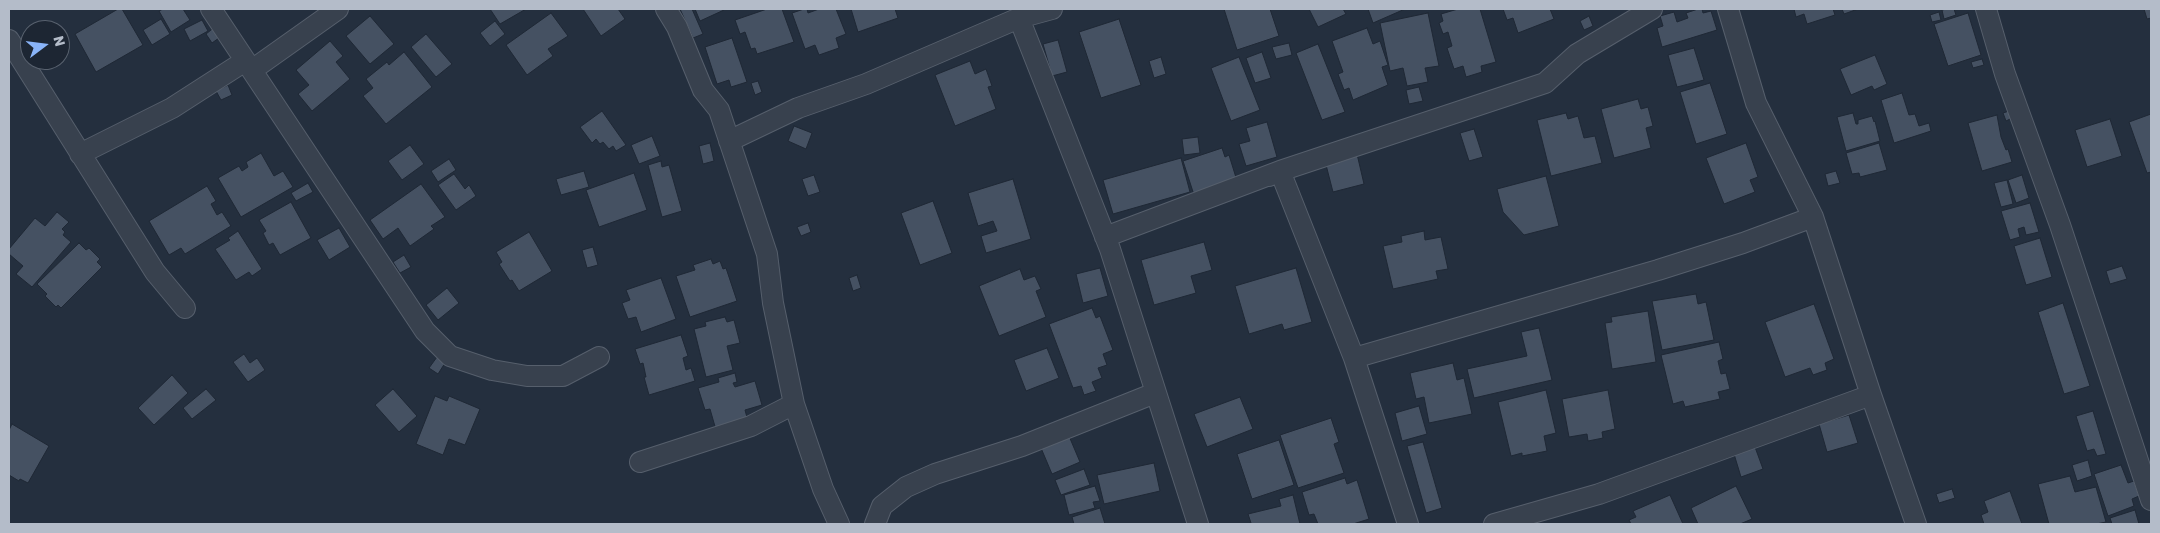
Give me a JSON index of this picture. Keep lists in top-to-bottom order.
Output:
{
  "north": "right"
}
